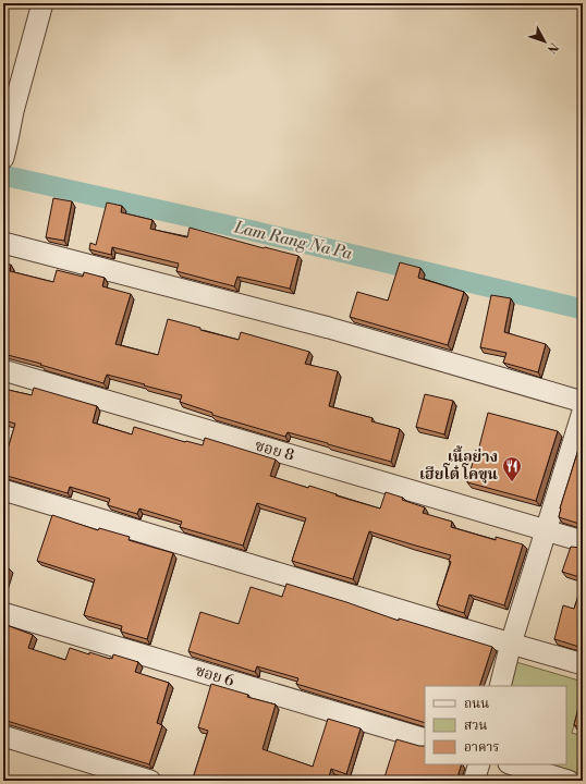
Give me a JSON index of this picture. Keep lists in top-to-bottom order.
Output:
{
  "streets": {
    "street": ["ซอย 8", "ซอย 6"]
  },
  "water": ["Lam Rang Na Pa"],
  "places": {
    "restaurant": ["เนื้อย่าง เฮียโต๋ โคขุน"]
  },
  "legend": ["ถนน", "สวน", "อาคาร"],
  "north": "bottom right"
}
